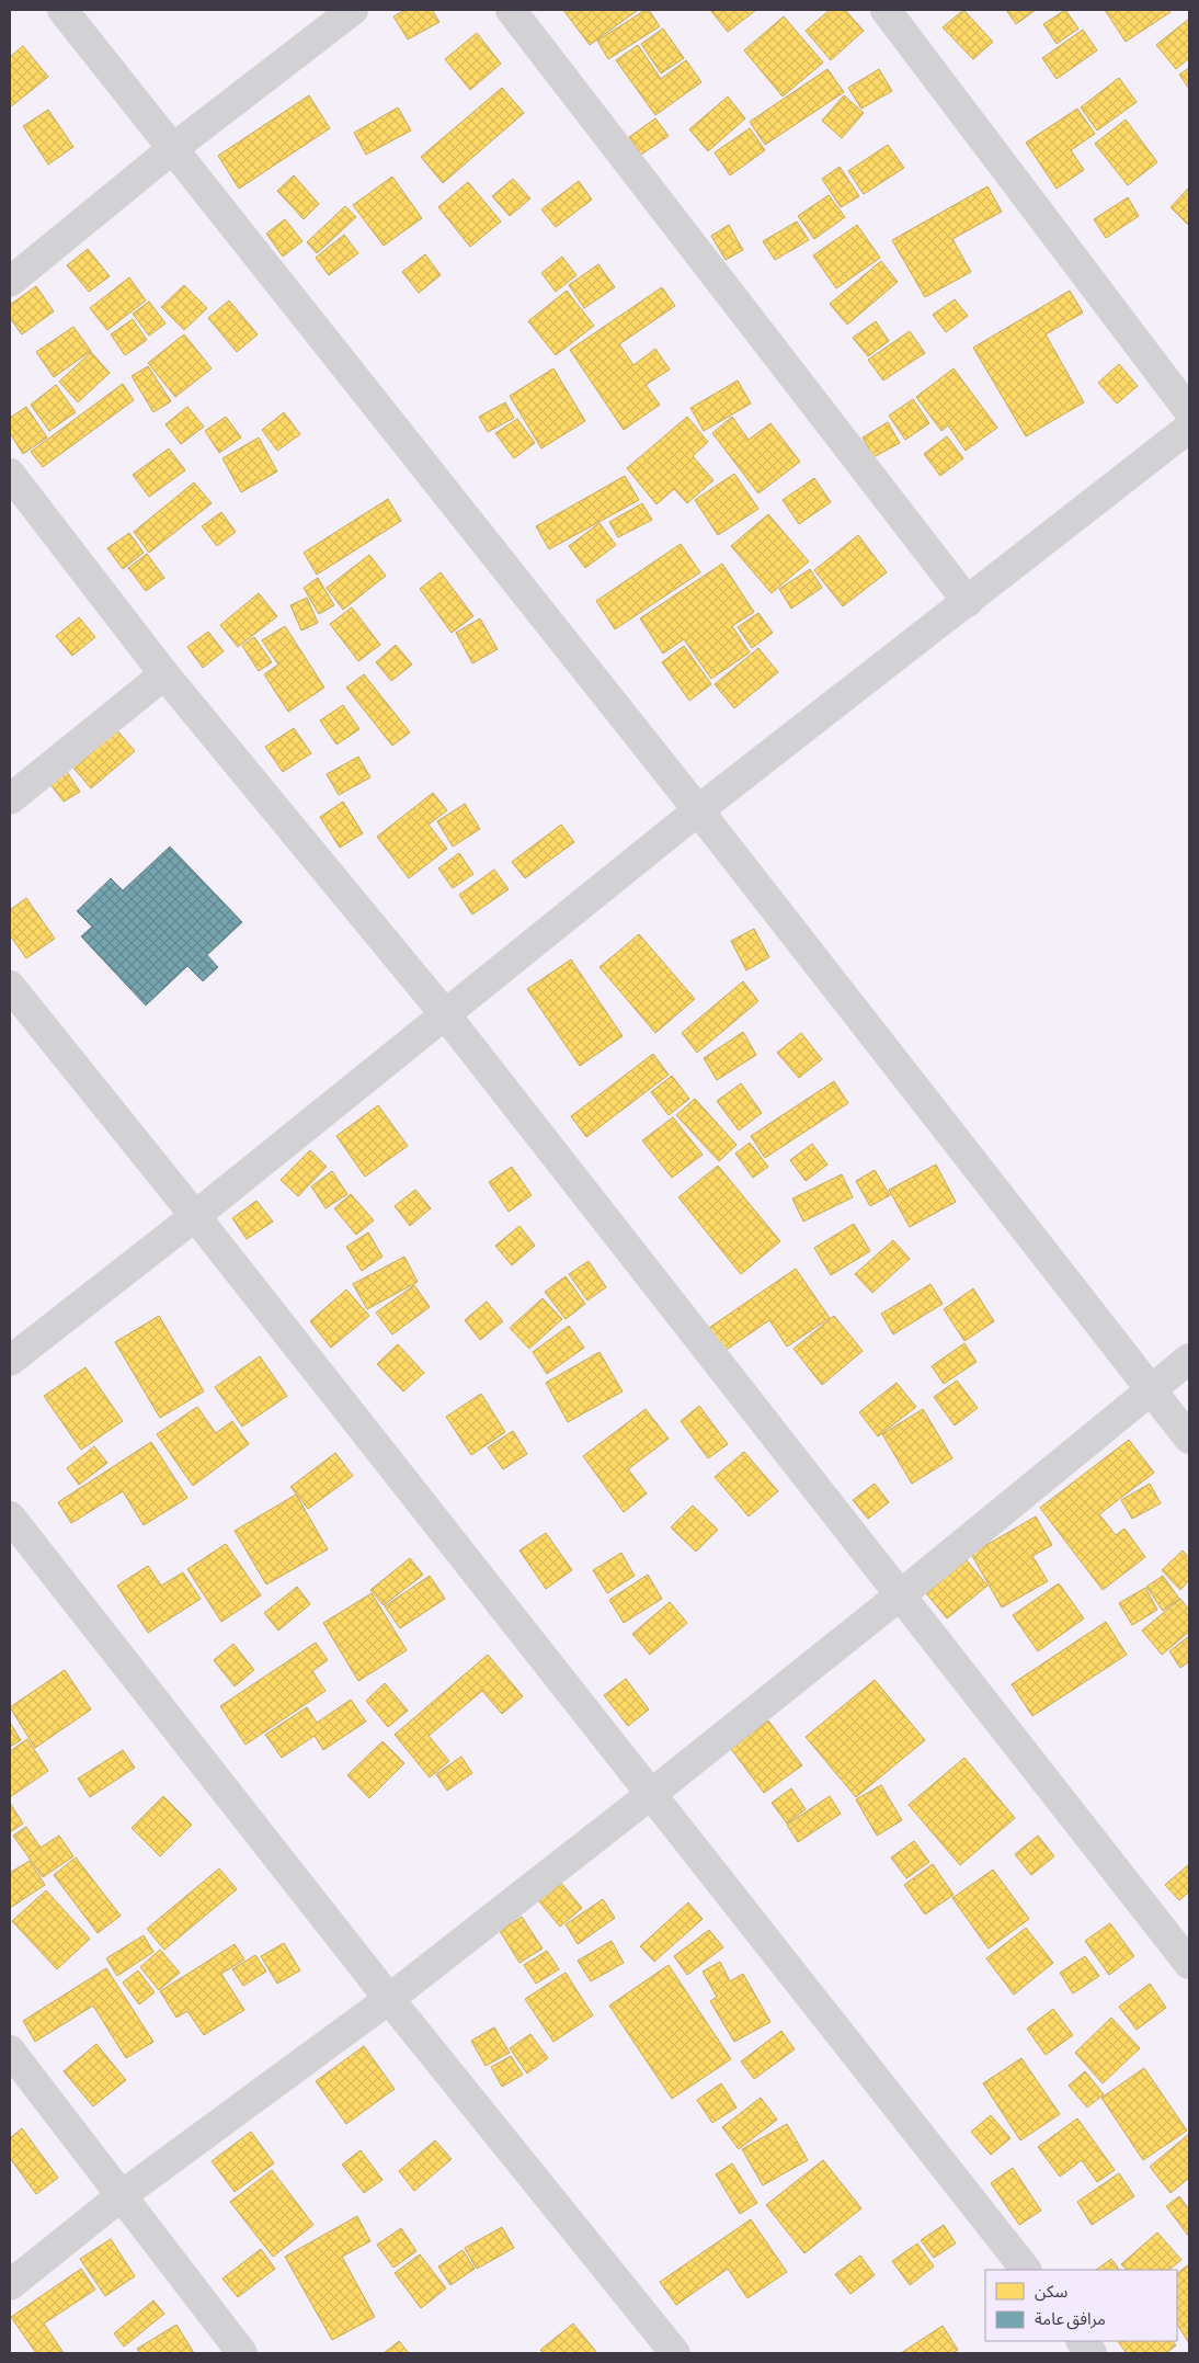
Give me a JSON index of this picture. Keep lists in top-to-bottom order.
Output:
{
  "legend": ["سكن", "مرافق عامة"]
}
